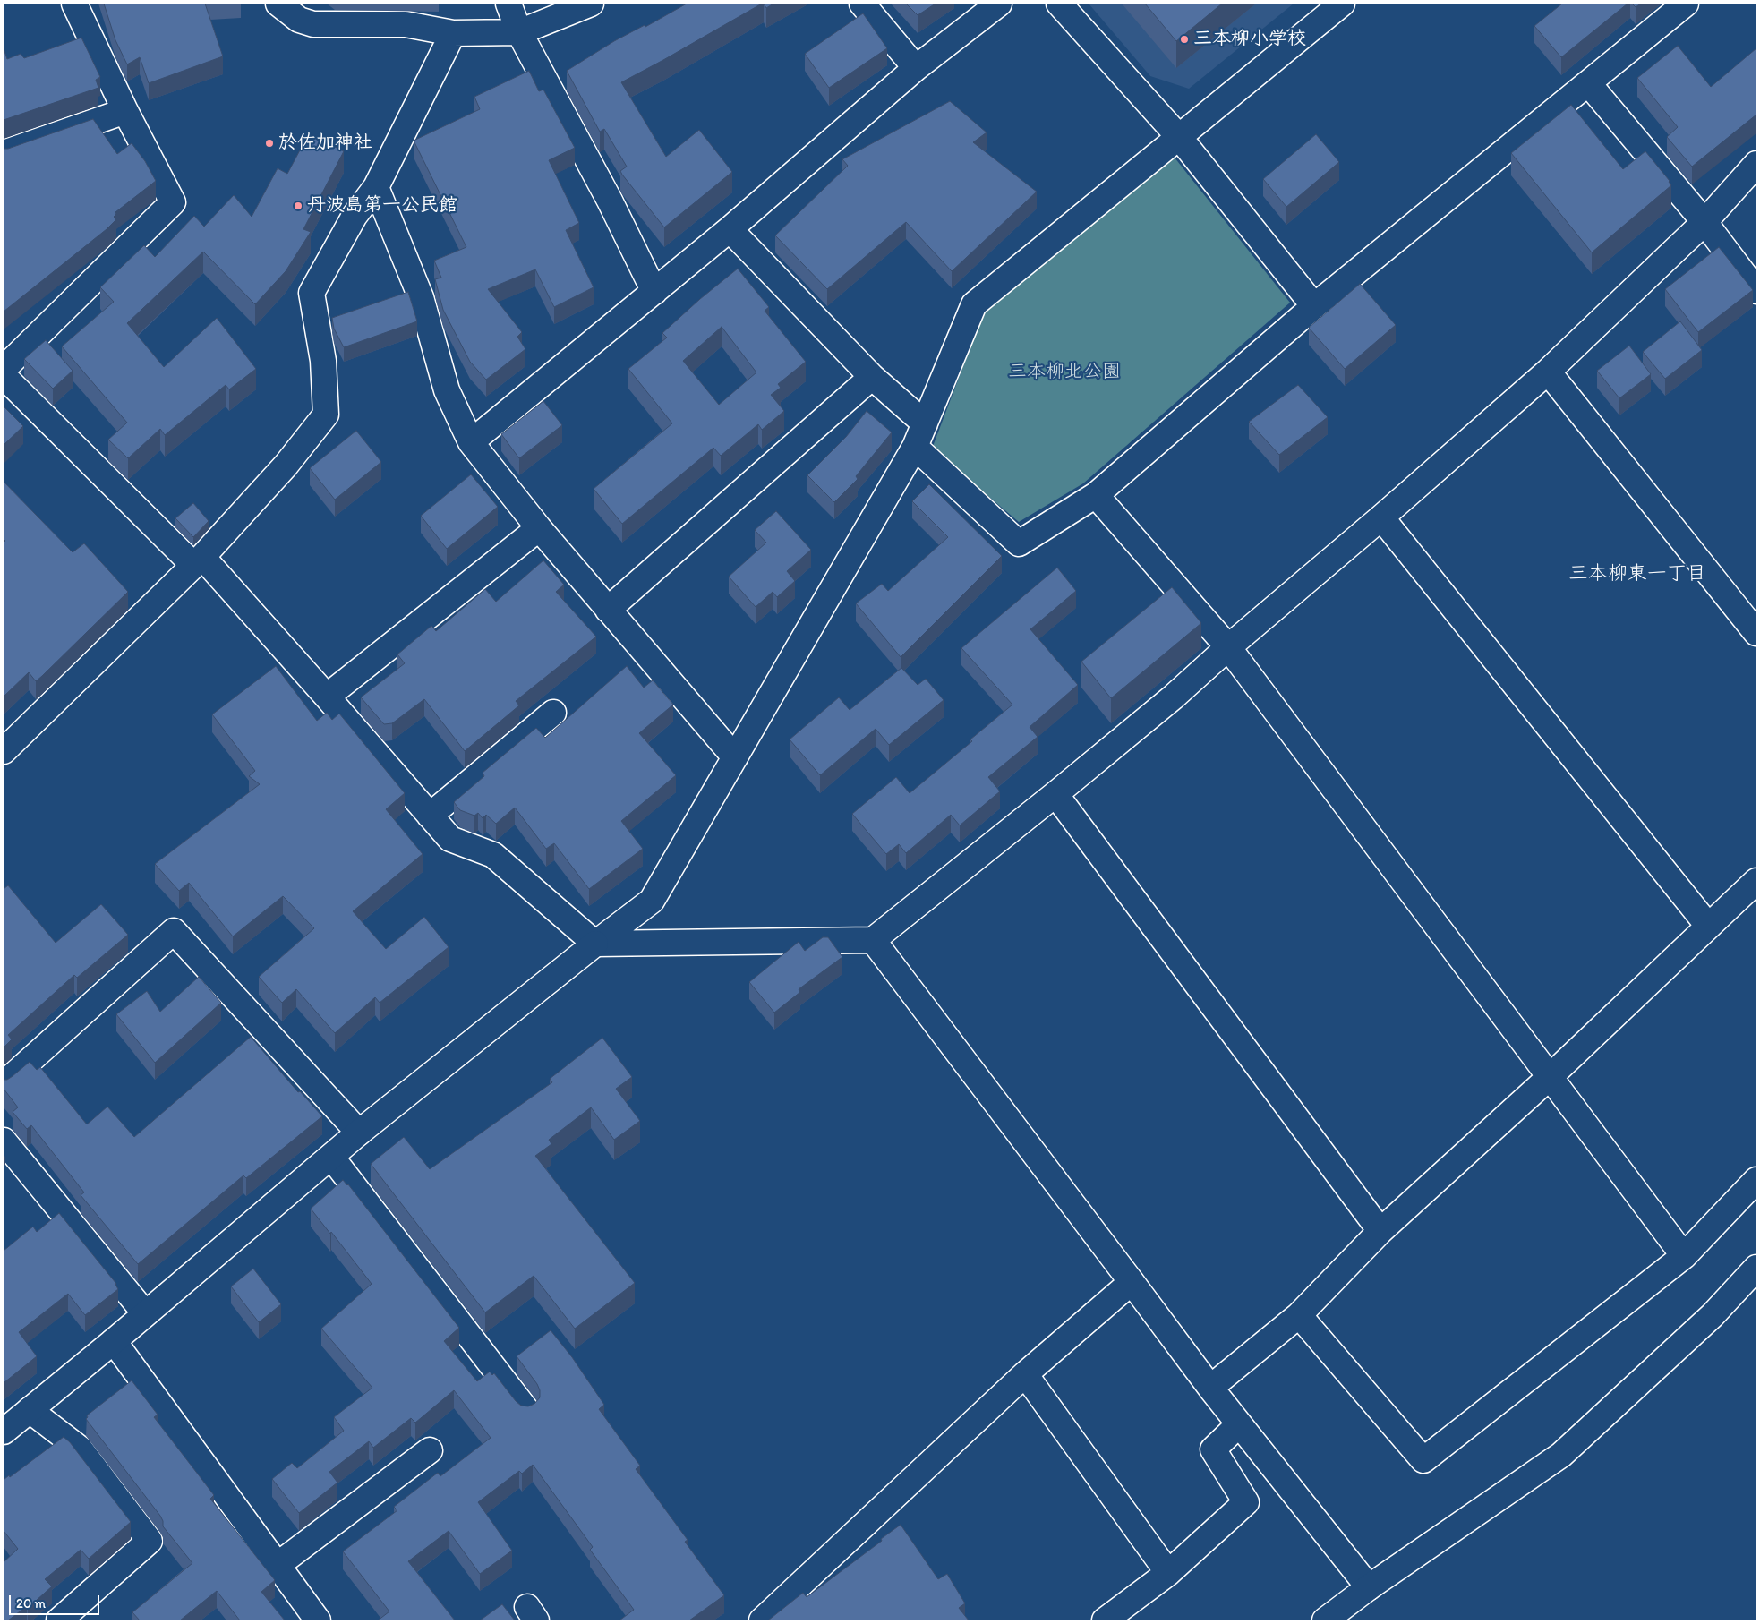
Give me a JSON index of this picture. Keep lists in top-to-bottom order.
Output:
{
  "districts": ["三本柳東一丁目"],
  "parks": ["三本柳北公園"],
  "places": ["三本柳小学校", "於佐加神社", "丹波島第一公民館"],
  "scale_bar": "20 m"
}
